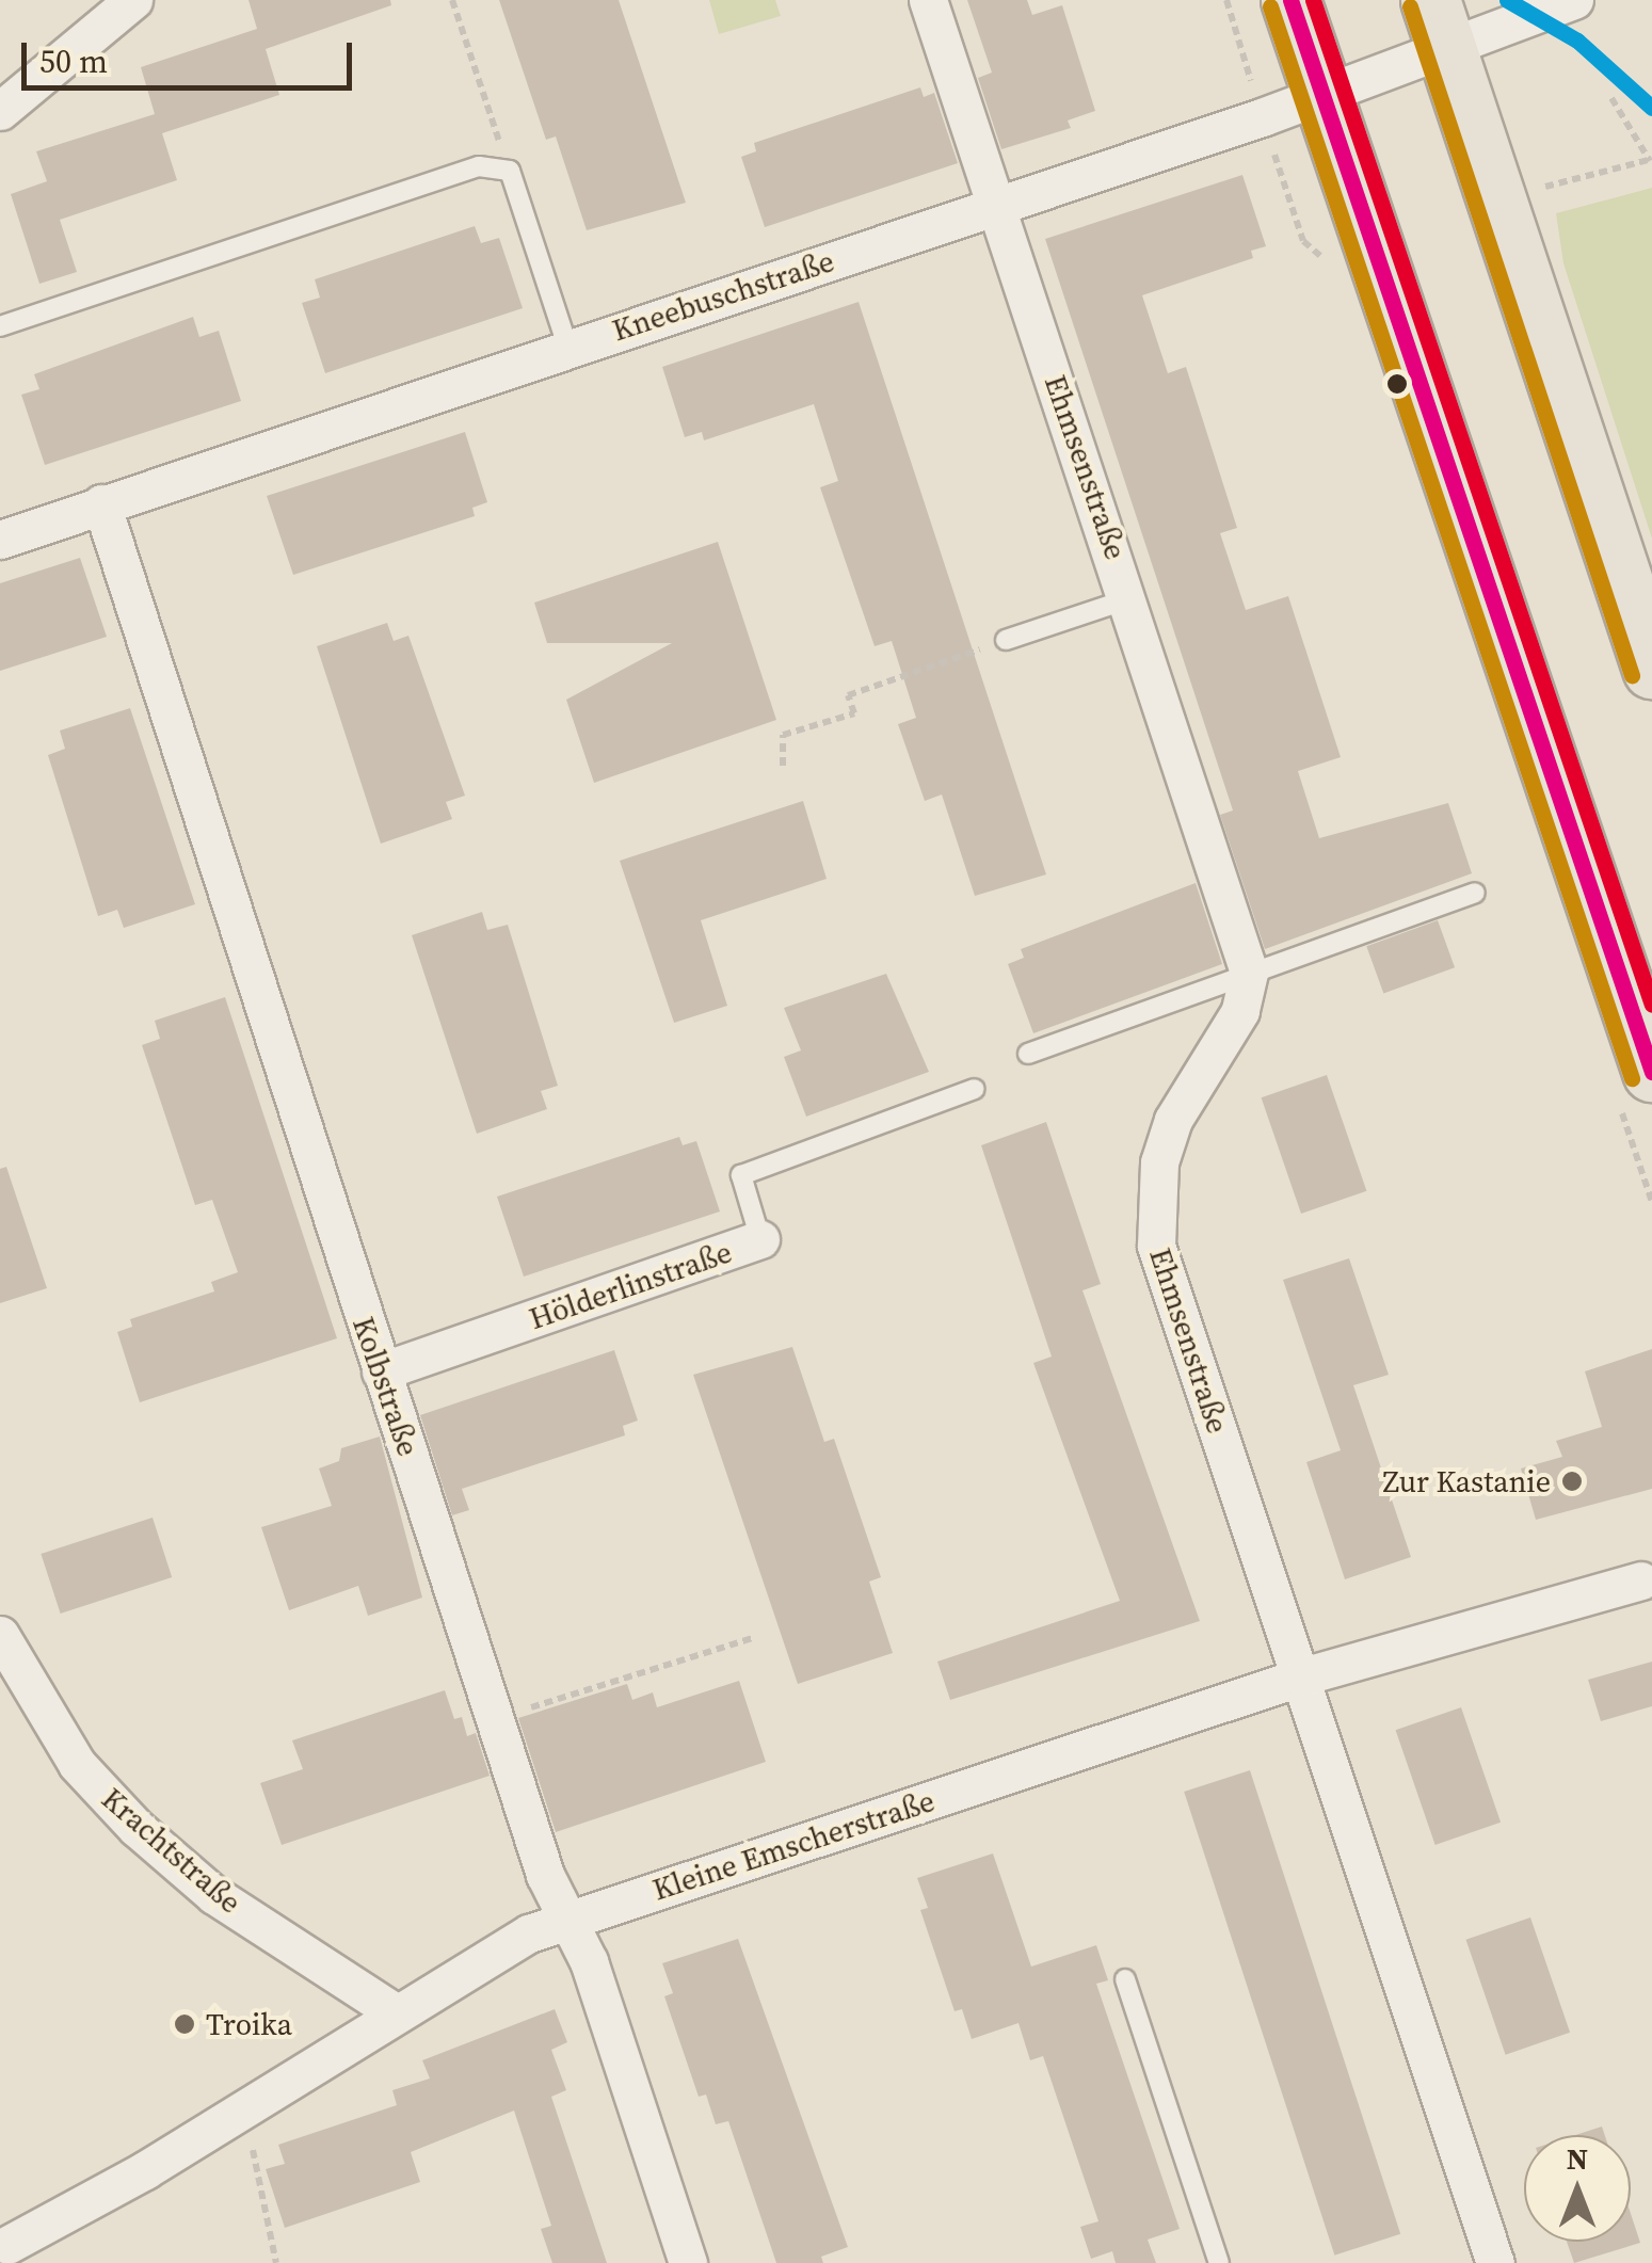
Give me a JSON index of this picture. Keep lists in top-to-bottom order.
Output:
{
  "streets": {
    "street": [
      "Kneebuschstraße",
      "Ehmsenstraße",
      "Hölderlinstraße",
      "Kolbstraße",
      "Kleine Emscherstraße",
      "Krachtstraße"
    ]
  },
  "crossings": [
    ["Kneebuschstraße", "Ehmsenstraße"],
    ["Kneebuschstraße", "Kolbstraße"],
    ["Ehmsenstraße", "Kleine Emscherstraße"],
    ["Hölderlinstraße", "Kolbstraße"],
    ["Kolbstraße", "Kleine Emscherstraße"],
    ["Kleine Emscherstraße", "Krachtstraße"]
  ],
  "places": ["Zur Kastanie", "Troika"],
  "scale_bar": "50 m",
  "north": "top"
}
